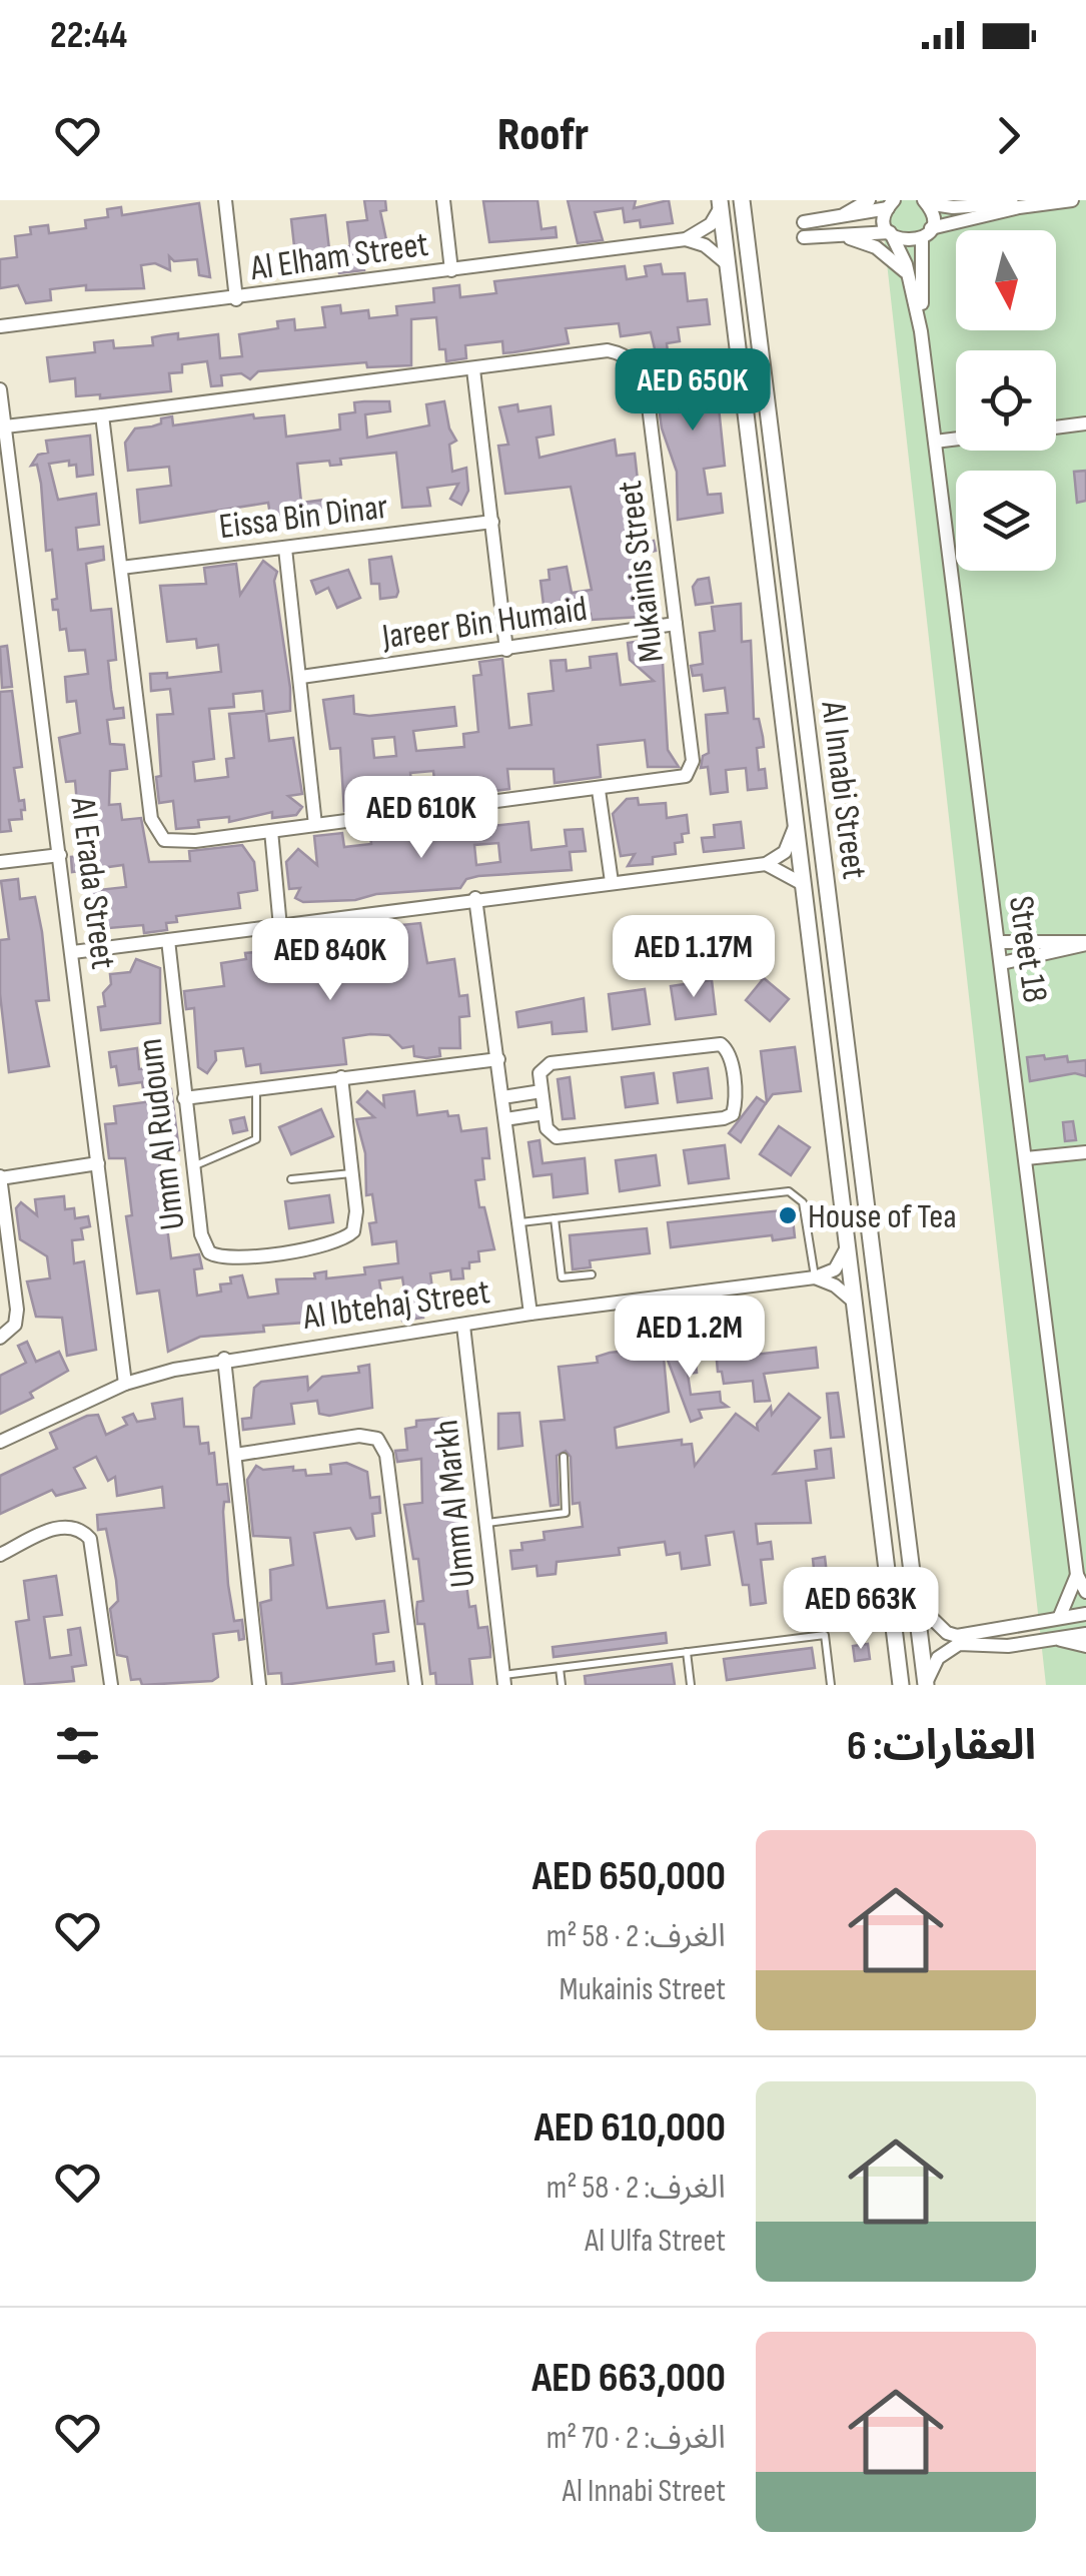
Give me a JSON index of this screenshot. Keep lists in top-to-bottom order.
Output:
{
  "streets": {
    "street": [
      "Al Elham Street",
      "Eissa Bin Dinar",
      "Mukainis Street",
      "Jareer Bin Humaid",
      "Al Innabi Street",
      "Al Erada Street",
      "Street 18",
      "Umm Al Rudoum",
      "Al Ibtehaj Street",
      "Umm Al Markh"
    ]
  },
  "crossings": [
    ["Eissa Bin Dinar", "Mukainis Street"],
    ["Mukainis Street", "Jareer Bin Humaid"],
    ["Mukainis Street", "Al Erada Street"],
    ["Al Erada Street", "Al Ibtehaj Street"],
    ["Al Ibtehaj Street", "Umm Al Markh"]
  ],
  "places": ["House of Tea"],
  "north": "bottom",
  "page": {
    "status": "22:44",
    "header": "Roofr",
    "price": [
      "AED 650K",
      "AED 610K",
      "AED 1.17M",
      "AED 840K",
      "AED 1.2M",
      "AED 663K"
    ],
    "heading": "العقارات: 6",
    "list": [
      {
        "name": "AED 650,000",
        "note": "الغرف: 2 · 58 m² · Mukainis Street"
      },
      {
        "name": "AED 610,000",
        "note": "الغرف: 2 · 58 m² · Al Ulfa Street"
      },
      {
        "name": "AED 663,000",
        "note": "الغرف: 2 · 70 m² · Al Innabi Street"
      }
    ]
  }
}
